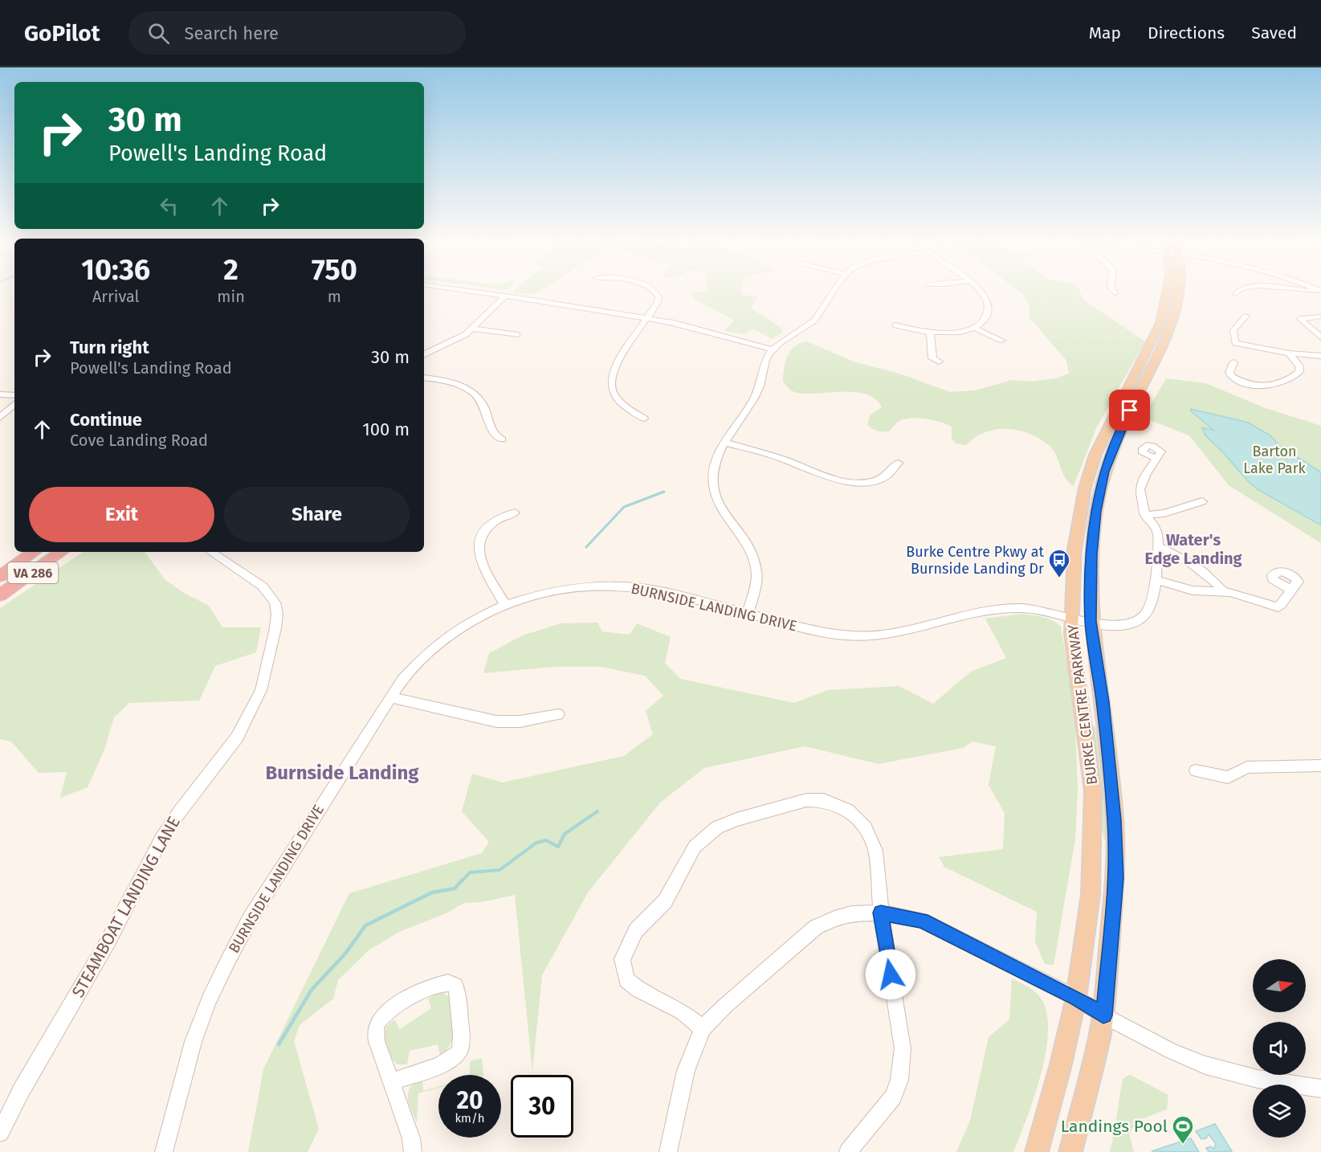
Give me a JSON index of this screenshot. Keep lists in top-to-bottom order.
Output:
{
  "streets": {
    "highway": ["VA 286"],
    "main road": ["BURKE CENTRE PARKWAY"],
    "street": ["BURNSIDE LANDING DRIVE", "STEAMBOAT LANDING LANE"]
  },
  "crossings": [
    ["BURNSIDE LANDING DRIVE", "BURKE CENTRE PARKWAY"]
  ],
  "districts": ["Water's Edge Landing", "Burnside Landing"],
  "parks": ["Barton Lake Park"],
  "places": {
    "bus stop": ["Burke Centre Pkwy at Burnside Landing Dr"],
    "sports": ["Landings Pool"]
  },
  "north": "right",
  "page": {
    "header": "GoPilot",
    "search": "Search here",
    "nav": ["Map", "Directions", "Saved"],
    "turn": ["30 m", "Powell's Landing Road"],
    "eta": [
      "10:36",
      "Arrival",
      "2",
      "min",
      "750",
      "m"
    ],
    "list": [
      {
        "name": "Turn right",
        "note": "Powell's Landing Road",
        "value": "30 m"
      },
      {
        "name": "Continue",
        "note": "Cove Landing Road",
        "value": "100 m"
      }
    ],
    "buttons": ["Exit", "Share"],
    "speed": "20 km/h",
    "limit": "30"
  }
}
